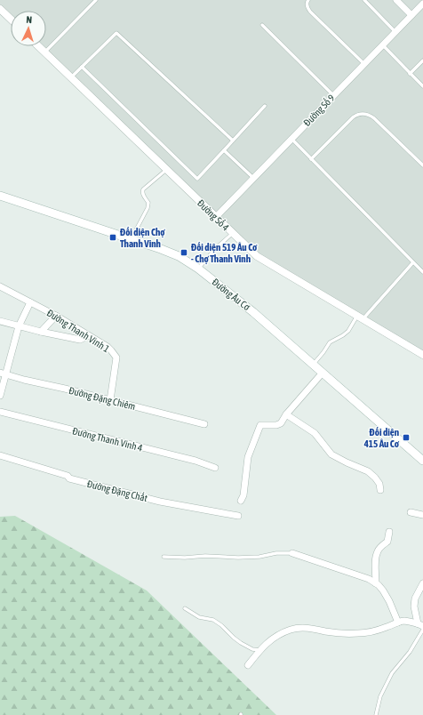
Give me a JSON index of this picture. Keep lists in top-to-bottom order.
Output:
{
  "streets": {
    "main road": ["Đường Âu Cơ"],
    "street": [
      "Đường Số 9",
      "Đường Số 4",
      "Đường Thanh Vinh 1",
      "Đường Đặng Chiêm",
      "Đường Thanh Vinh 4",
      "Đường Đặng Chất"
    ]
  },
  "crossings": [
    ["Đường Số 9", "Đường Số 4"],
    ["Đường Thanh Vinh 1", "Đường Đặng Chiêm"]
  ],
  "places": {
    "transit": ["Đối diện Chợ Thanh Vinh", "Đối diện 519 Âu Cơ - Chợ Thanh Vinh", "Đối diện 415 Âu Cơ"]
  },
  "north": "top"
}
